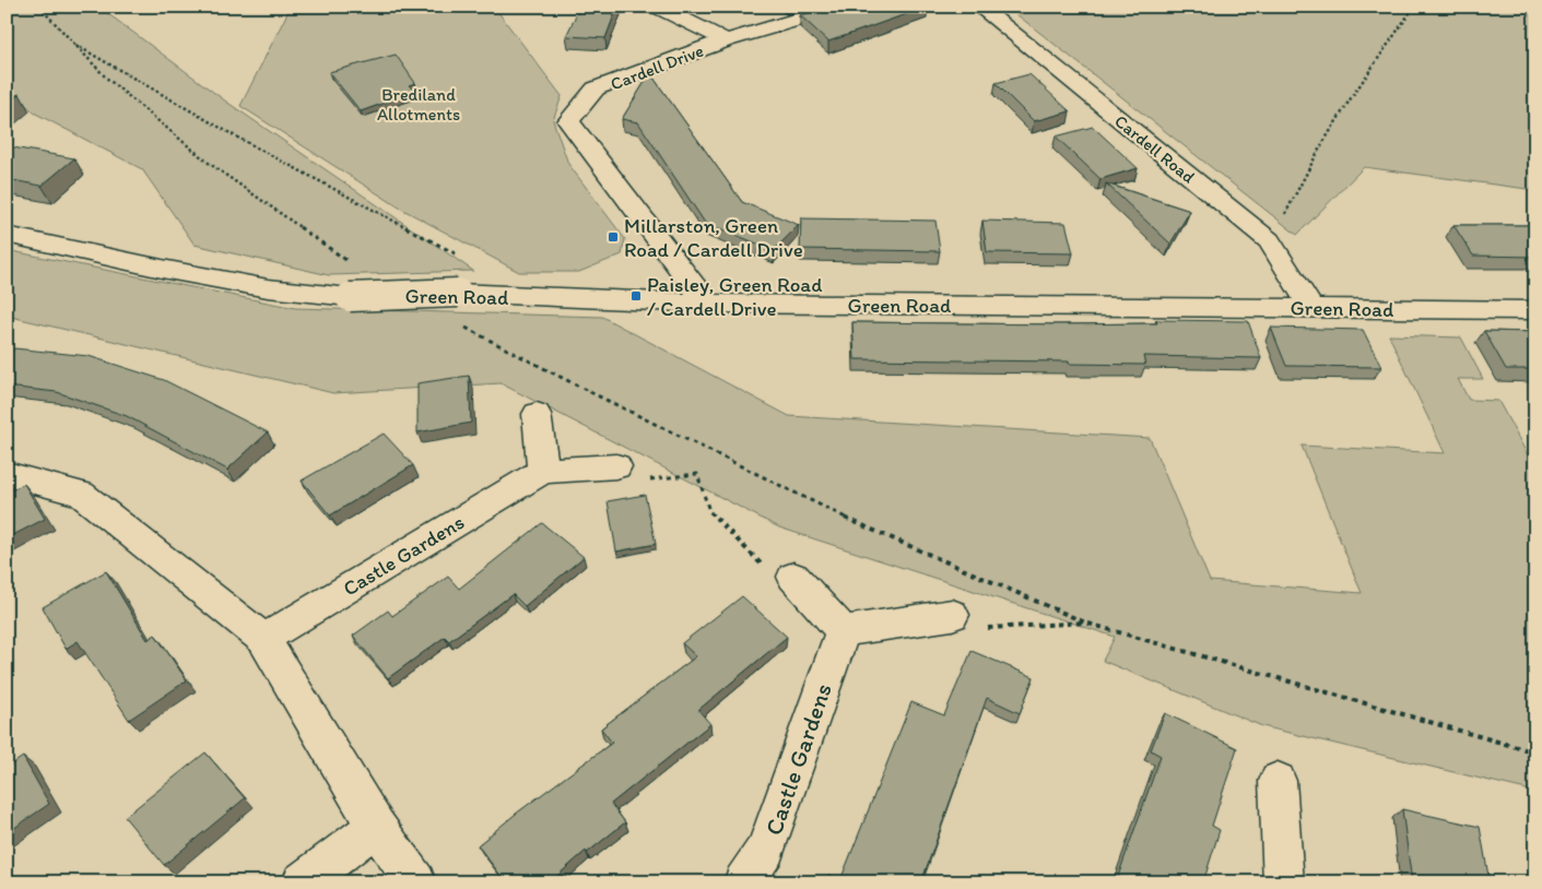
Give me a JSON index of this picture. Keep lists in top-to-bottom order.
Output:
{
  "streets": {
    "street": [
      "Cardell Drive",
      "Cardell Road",
      "Green Road",
      "Castle Gardens"
    ]
  },
  "crossings": [
    ["Cardell Drive", "Green Road"],
    ["Cardell Road", "Green Road"]
  ],
  "parks": ["Brediland Allotments"],
  "places": {
    "transit": ["Millarston, Green Road / Cardell Drive", "Paisley, Green Road / Cardell Drive"]
  }
}
